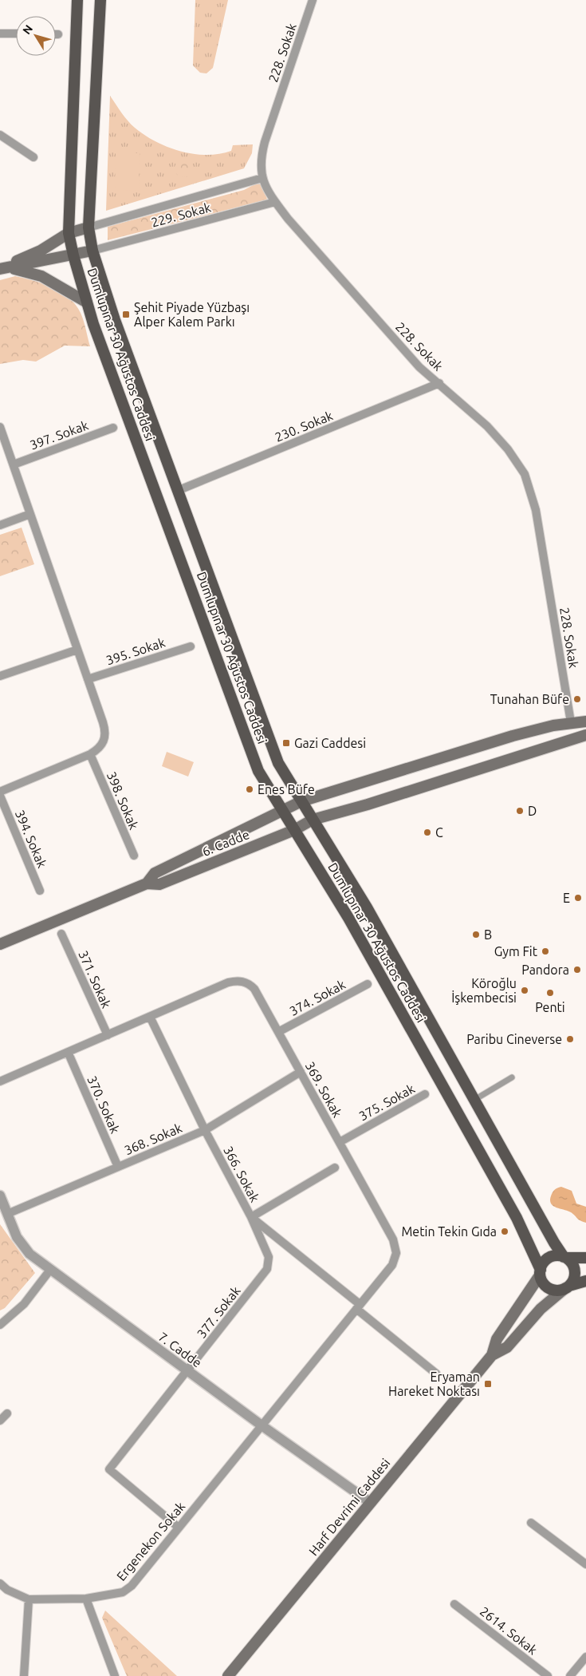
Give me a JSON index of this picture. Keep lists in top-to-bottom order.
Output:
{
  "streets": {
    "main road": ["Dumlupınar 30 Ağustos Caddesi", "6. Cadde", "Harf Devrimi Caddesi"],
    "street": [
      "228. Sokak",
      "229. Sokak",
      "230. Sokak",
      "397. Sokak",
      "395. Sokak",
      "398. Sokak",
      "394. Sokak",
      "371. Sokak",
      "374. Sokak",
      "369. Sokak",
      "375. Sokak",
      "370. Sokak",
      "368. Sokak",
      "366. Sokak",
      "377. Sokak",
      "7. Cadde",
      "Ergenekon Sokak",
      "2614. Sokak"
    ]
  },
  "crossings": [
    ["228. Sokak", "229. Sokak"],
    ["228. Sokak", "230. Sokak"],
    ["229. Sokak", "Dumlupınar 30 Ağustos Caddesi"],
    ["Dumlupınar 30 Ağustos Caddesi", "230. Sokak"],
    ["Dumlupınar 30 Ağustos Caddesi", "6. Cadde"],
    ["Dumlupınar 30 Ağustos Caddesi", "Harf Devrimi Caddesi"],
    ["371. Sokak", "369. Sokak"],
    ["374. Sokak", "369. Sokak"],
    ["369. Sokak", "375. Sokak"],
    ["369. Sokak", "370. Sokak"],
    ["369. Sokak", "368. Sokak"],
    ["369. Sokak", "366. Sokak"],
    ["369. Sokak", "7. Cadde"],
    ["369. Sokak", "Ergenekon Sokak"],
    ["370. Sokak", "368. Sokak"],
    ["368. Sokak", "366. Sokak"],
    ["368. Sokak", "7. Cadde"],
    ["366. Sokak", "377. Sokak"],
    ["377. Sokak", "7. Cadde"],
    ["377. Sokak", "Ergenekon Sokak"],
    ["7. Cadde", "Harf Devrimi Caddesi"],
    ["7. Cadde", "Ergenekon Sokak"]
  ],
  "places": {
    "transit": ["Şehit Piyade Yüzbaşı Alper Kalem Parkı", "Gazi Caddesi", "Eryaman Hareket Noktası"],
    "other": [
      "Tunahan Büfe",
      "Enes Büfe",
      "D",
      "C",
      "E",
      "B",
      "Gym Fit",
      "Pandora",
      "Köroğlu İşkembecisi",
      "Penti",
      "Paribu Cineverse",
      "Metin Tekin Gıda"
    ]
  },
  "north": "top left"
}
